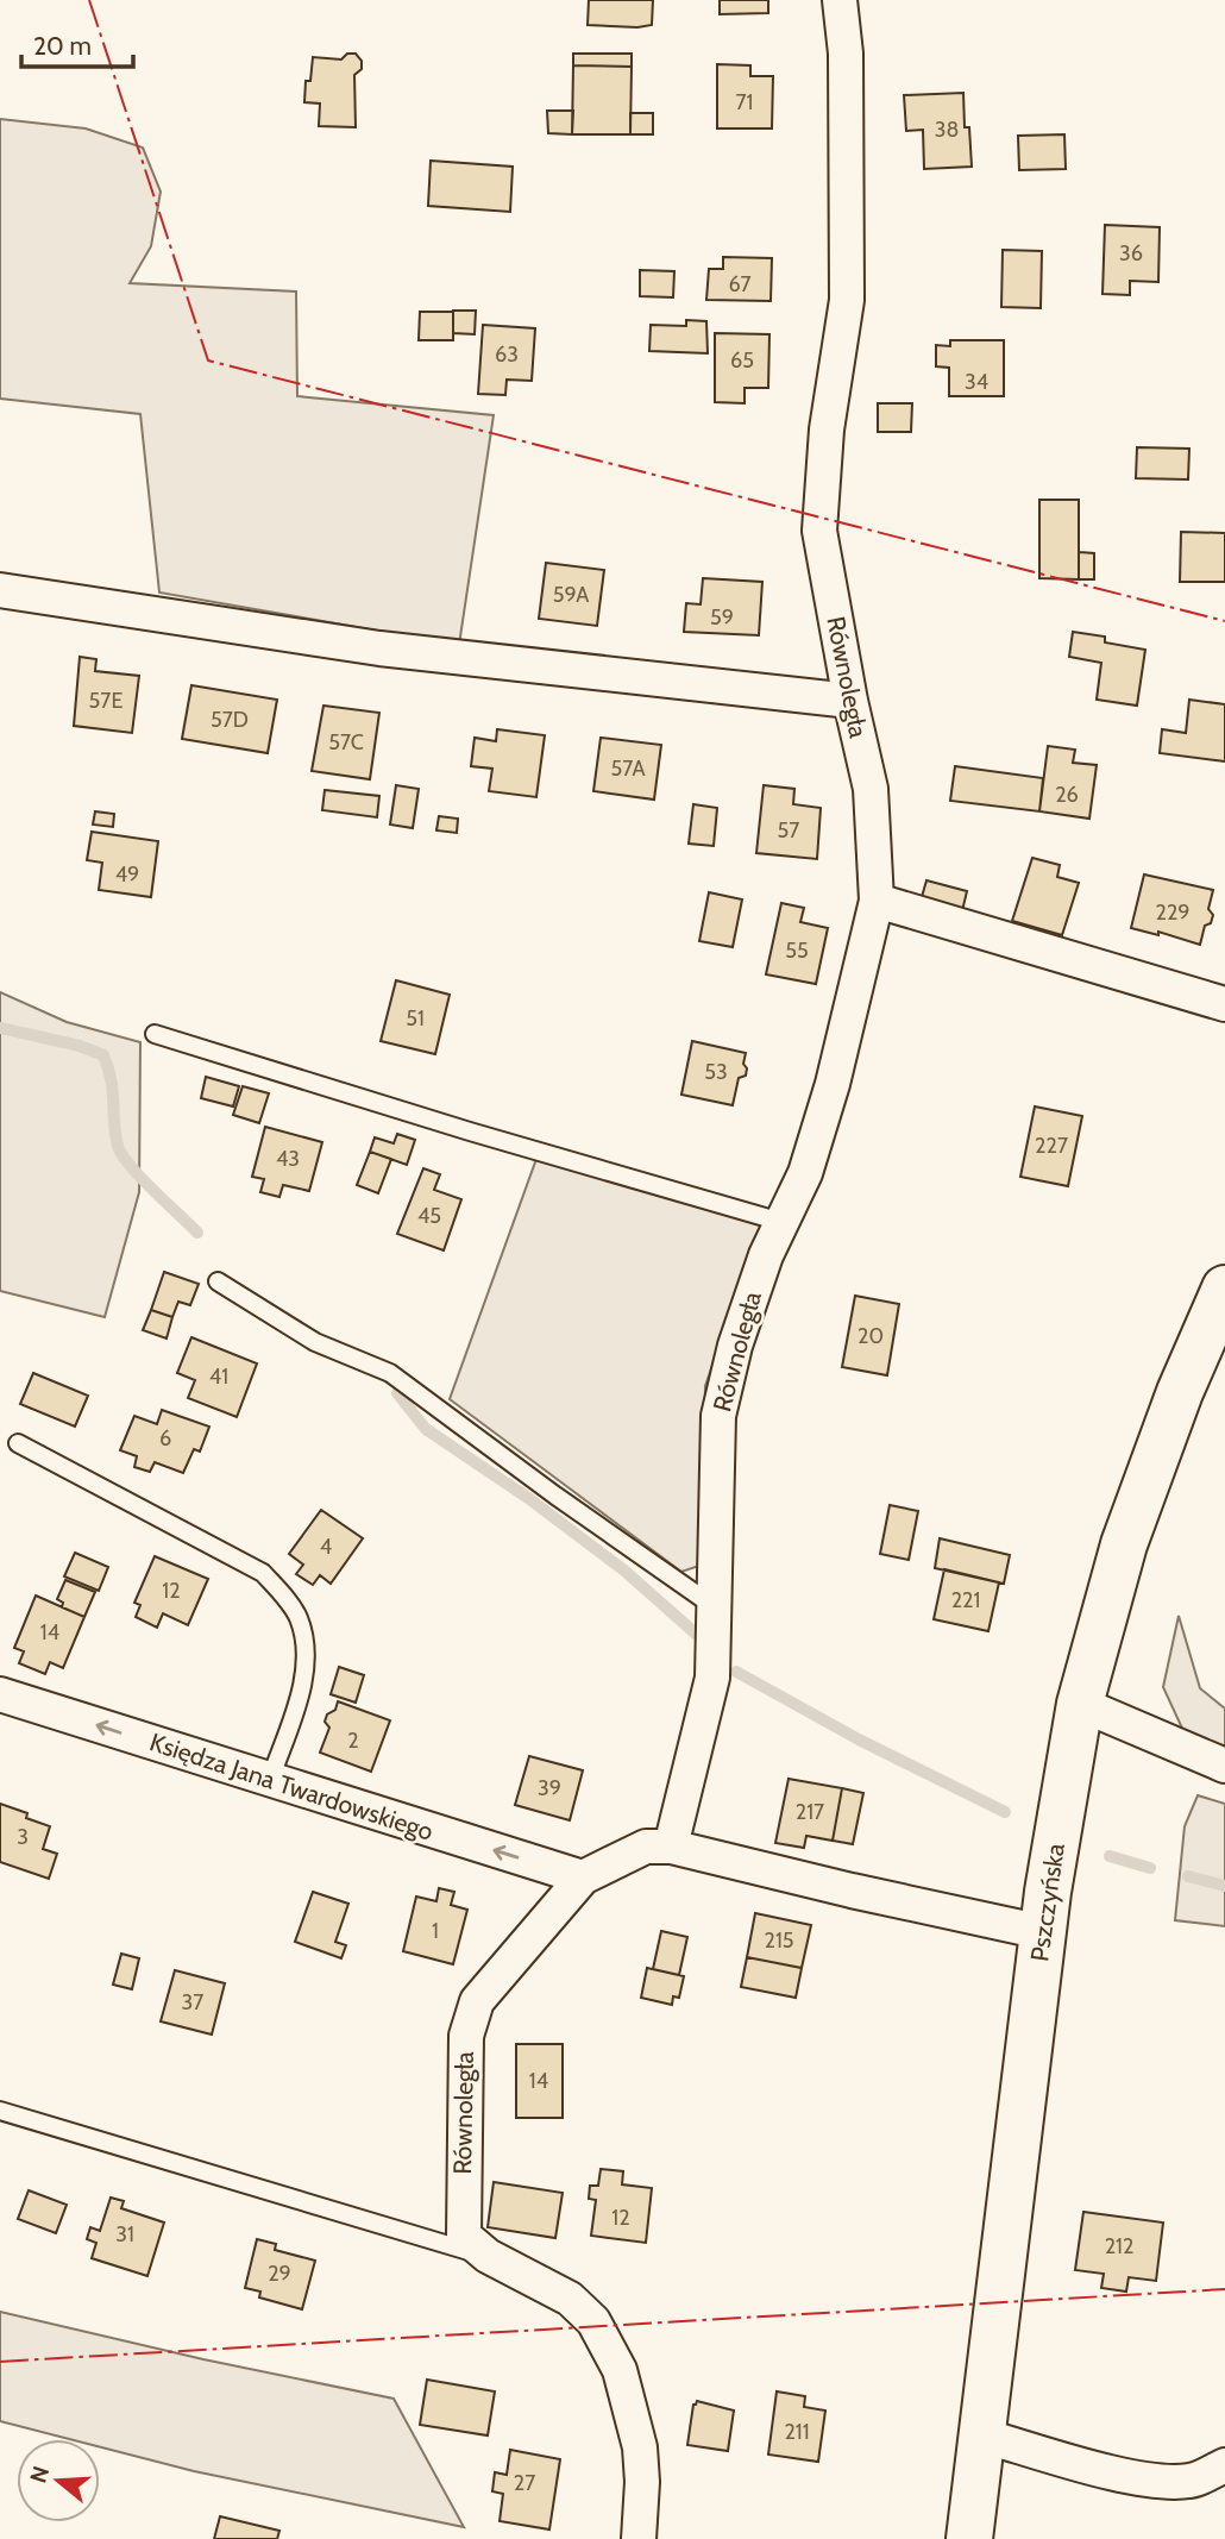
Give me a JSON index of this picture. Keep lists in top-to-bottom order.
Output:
{
  "streets": {
    "street": ["Równoległa", "Księdza Jana Twardowskiego", "Pszczyńska"]
  },
  "crossings": [
    ["Równoległa", "Księdza Jana Twardowskiego"]
  ],
  "one_way": ["Księdza Jana Twardowskiego"],
  "house_numbers": [
    "71",
    "38",
    "36",
    "67",
    "63",
    "65",
    "34",
    "59A",
    "59",
    "57E",
    "57D",
    "57C",
    "57A",
    "26",
    "57",
    "49",
    "229",
    "55",
    "51",
    "53",
    "227",
    "43",
    "45",
    "20",
    "41",
    "6",
    "4",
    "12",
    "221",
    "14",
    "2",
    "39",
    "217",
    "3",
    "1",
    "215",
    "37",
    "14",
    "12",
    "31",
    "212",
    "29",
    "211",
    "27"
  ],
  "scale_bar": "20 m",
  "north": "left"
}
